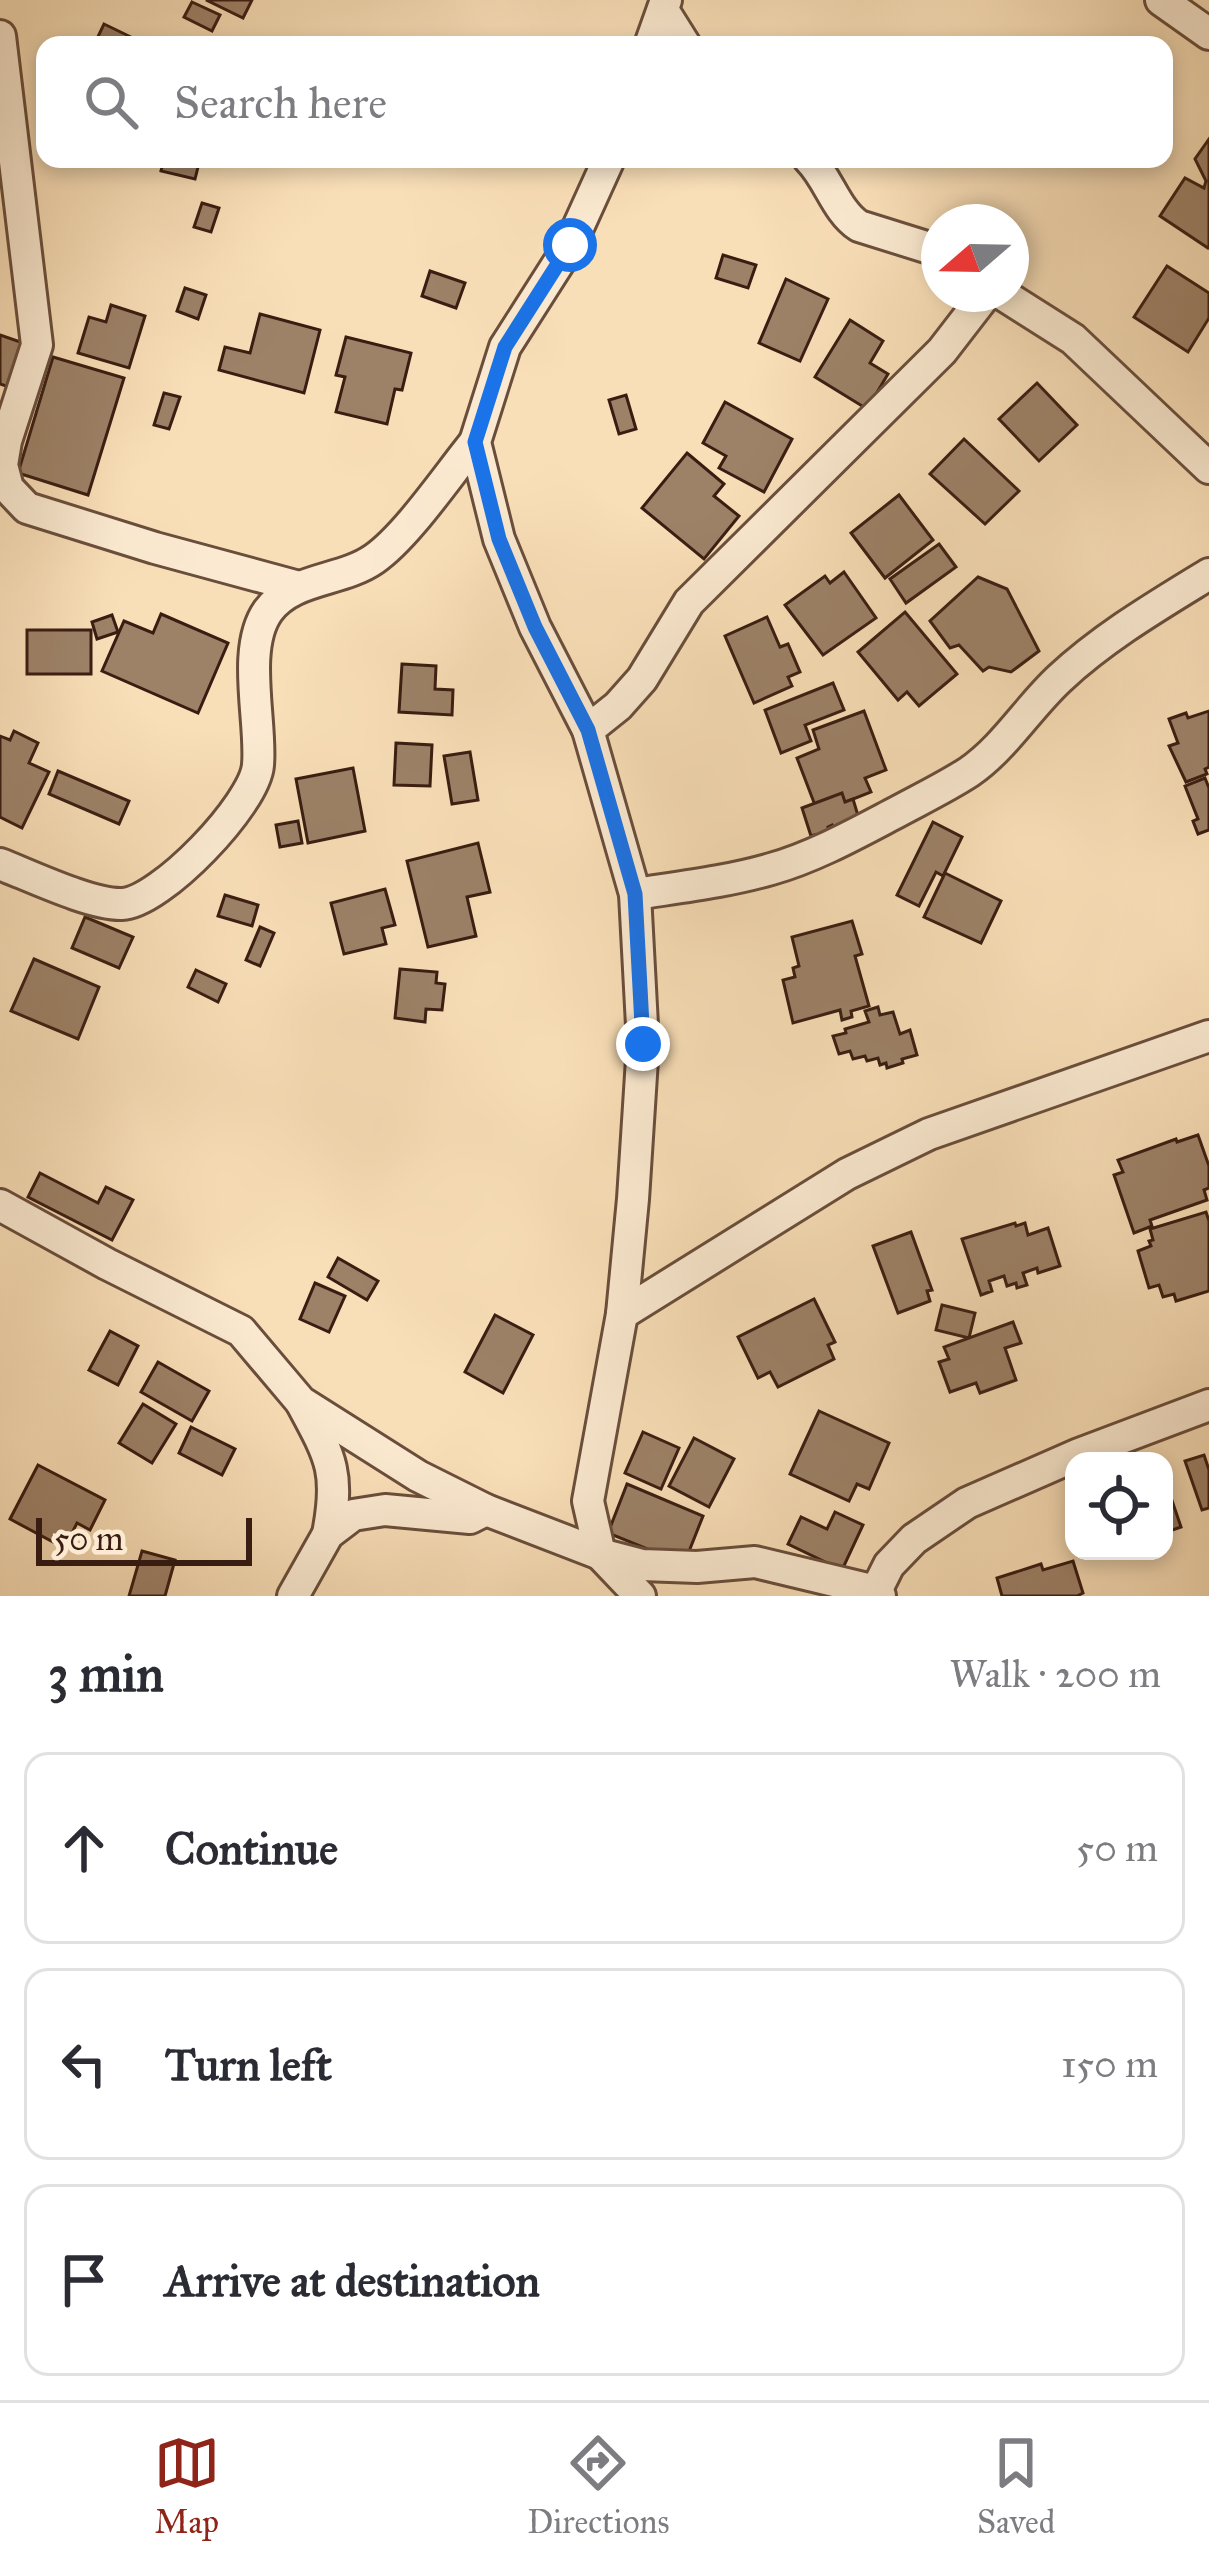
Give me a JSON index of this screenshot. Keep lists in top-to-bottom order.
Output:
{
  "scale_bar": "50 m",
  "north": "left",
  "page": {
    "search": "Search here",
    "scale": "50 m",
    "heading": ["3 min", "Walk · 200 m"],
    "list": [
      ["Continue", "50 m"],
      ["Turn left", "150 m"],
      "Arrive at destination"
    ],
    "nav": ["Map", "Directions", "Saved"]
  }
}
